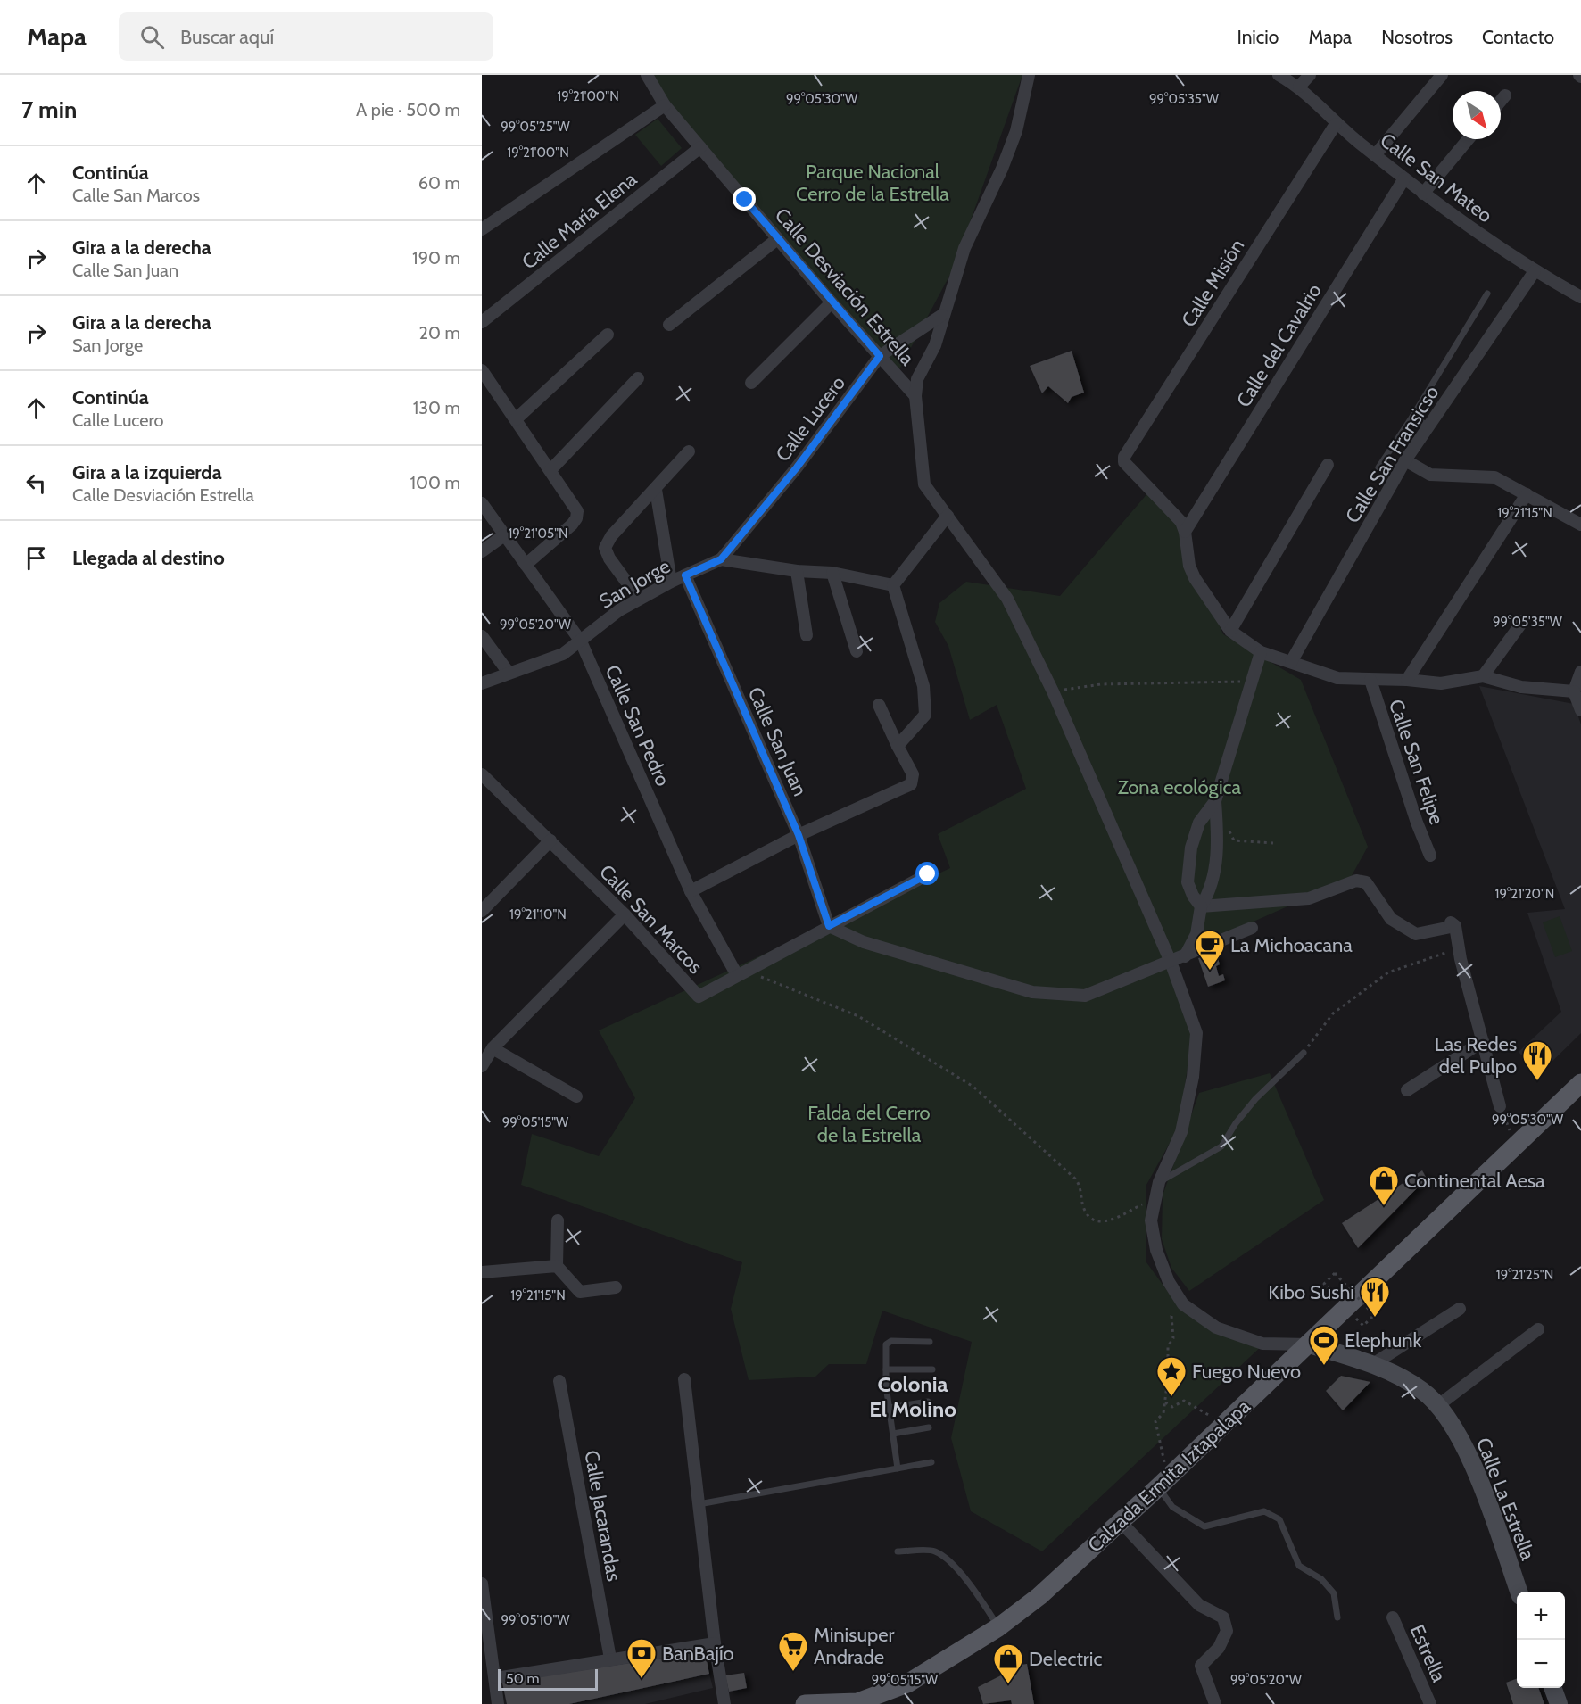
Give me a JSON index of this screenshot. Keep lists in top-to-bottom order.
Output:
{
  "streets": {
    "main road": ["Calzada Ermita Iztapalapa"],
    "street": [
      "Calle San Mateo",
      "Calle María Elena",
      "Calle Misión",
      "Calle Desviación Estrella",
      "Calle del Cavalrio",
      "Calle Lucero",
      "Calle San Fransicso",
      "San Jorge",
      "Calle San Pedro",
      "Calle San Juan",
      "Calle San Felipe",
      "Calle San Marcos",
      "Calle La Estrella",
      "Calle Jacarandas",
      "Estrella"
    ]
  },
  "crossings": [
    ["Calle San Mateo", "Calle Misión"],
    ["Calle San Mateo", "Calle del Cavalrio"],
    ["Calle San Mateo", "Calle San Fransicso"],
    ["Calle María Elena", "Calle Desviación Estrella"],
    ["Calle Misión", "Calle del Cavalrio"],
    ["Calle Desviación Estrella", "Calle Lucero"],
    ["Calle Lucero", "San Jorge"],
    ["San Jorge", "Calle San Pedro"],
    ["San Jorge", "Calle San Juan"],
    ["Calle San Pedro", "Calle San Marcos"],
    ["Calle San Juan", "Calle San Marcos"],
    ["Calzada Ermita Iztapalapa", "Calle La Estrella"]
  ],
  "districts": ["Colonia El Molino"],
  "parks": ["Parque Nacional Cerro de la Estrella", "Zona ecológica", "Falda del Cerro de la Estrella"],
  "places": {
    "cafe": ["La Michoacana"],
    "restaurant": ["Las Redes del Pulpo", "Kibo Sushi"],
    "shop": ["Continental Aesa", "Delectric"],
    "sports": ["Elephunk"],
    "place": ["Fuego Nuevo"],
    "supermarket": ["Minisuper Andrade"],
    "bank": ["BanBajío"]
  },
  "scale_bar": "50 m",
  "north": "bottom right",
  "page": {
    "header": "Mapa",
    "search": "Buscar aquí",
    "nav": [
      "Inicio",
      "Mapa",
      "Nosotros",
      "Contacto"
    ],
    "heading": ["7 min", "A pie · 500 m"],
    "list": [
      ["Continúa", "Calle San Marcos", "60 m"],
      ["Gira a la derecha", "Calle San Juan", "190 m"],
      ["Gira a la derecha", "San Jorge", "20 m"],
      ["Continúa", "Calle Lucero", "130 m"],
      ["Gira a la izquierda", "Calle Desviación Estrella", "100 m"],
      "Llegada al destino"
    ],
    "map_buttons": ["+", "−"],
    "scale": "50 m"
  },
  "coordinates": [
    "19°21'00\"N",
    "99°05'30\"W",
    "99°05'35\"W",
    "99°05'25\"W",
    "19°21'15\"N",
    "19°21'05\"N",
    "99°05'20\"W",
    "19°21'20\"N",
    "19°21'10\"N",
    "99°05'15\"W",
    "19°21'25\"N",
    "99°05'10\"W"
  ]
}
